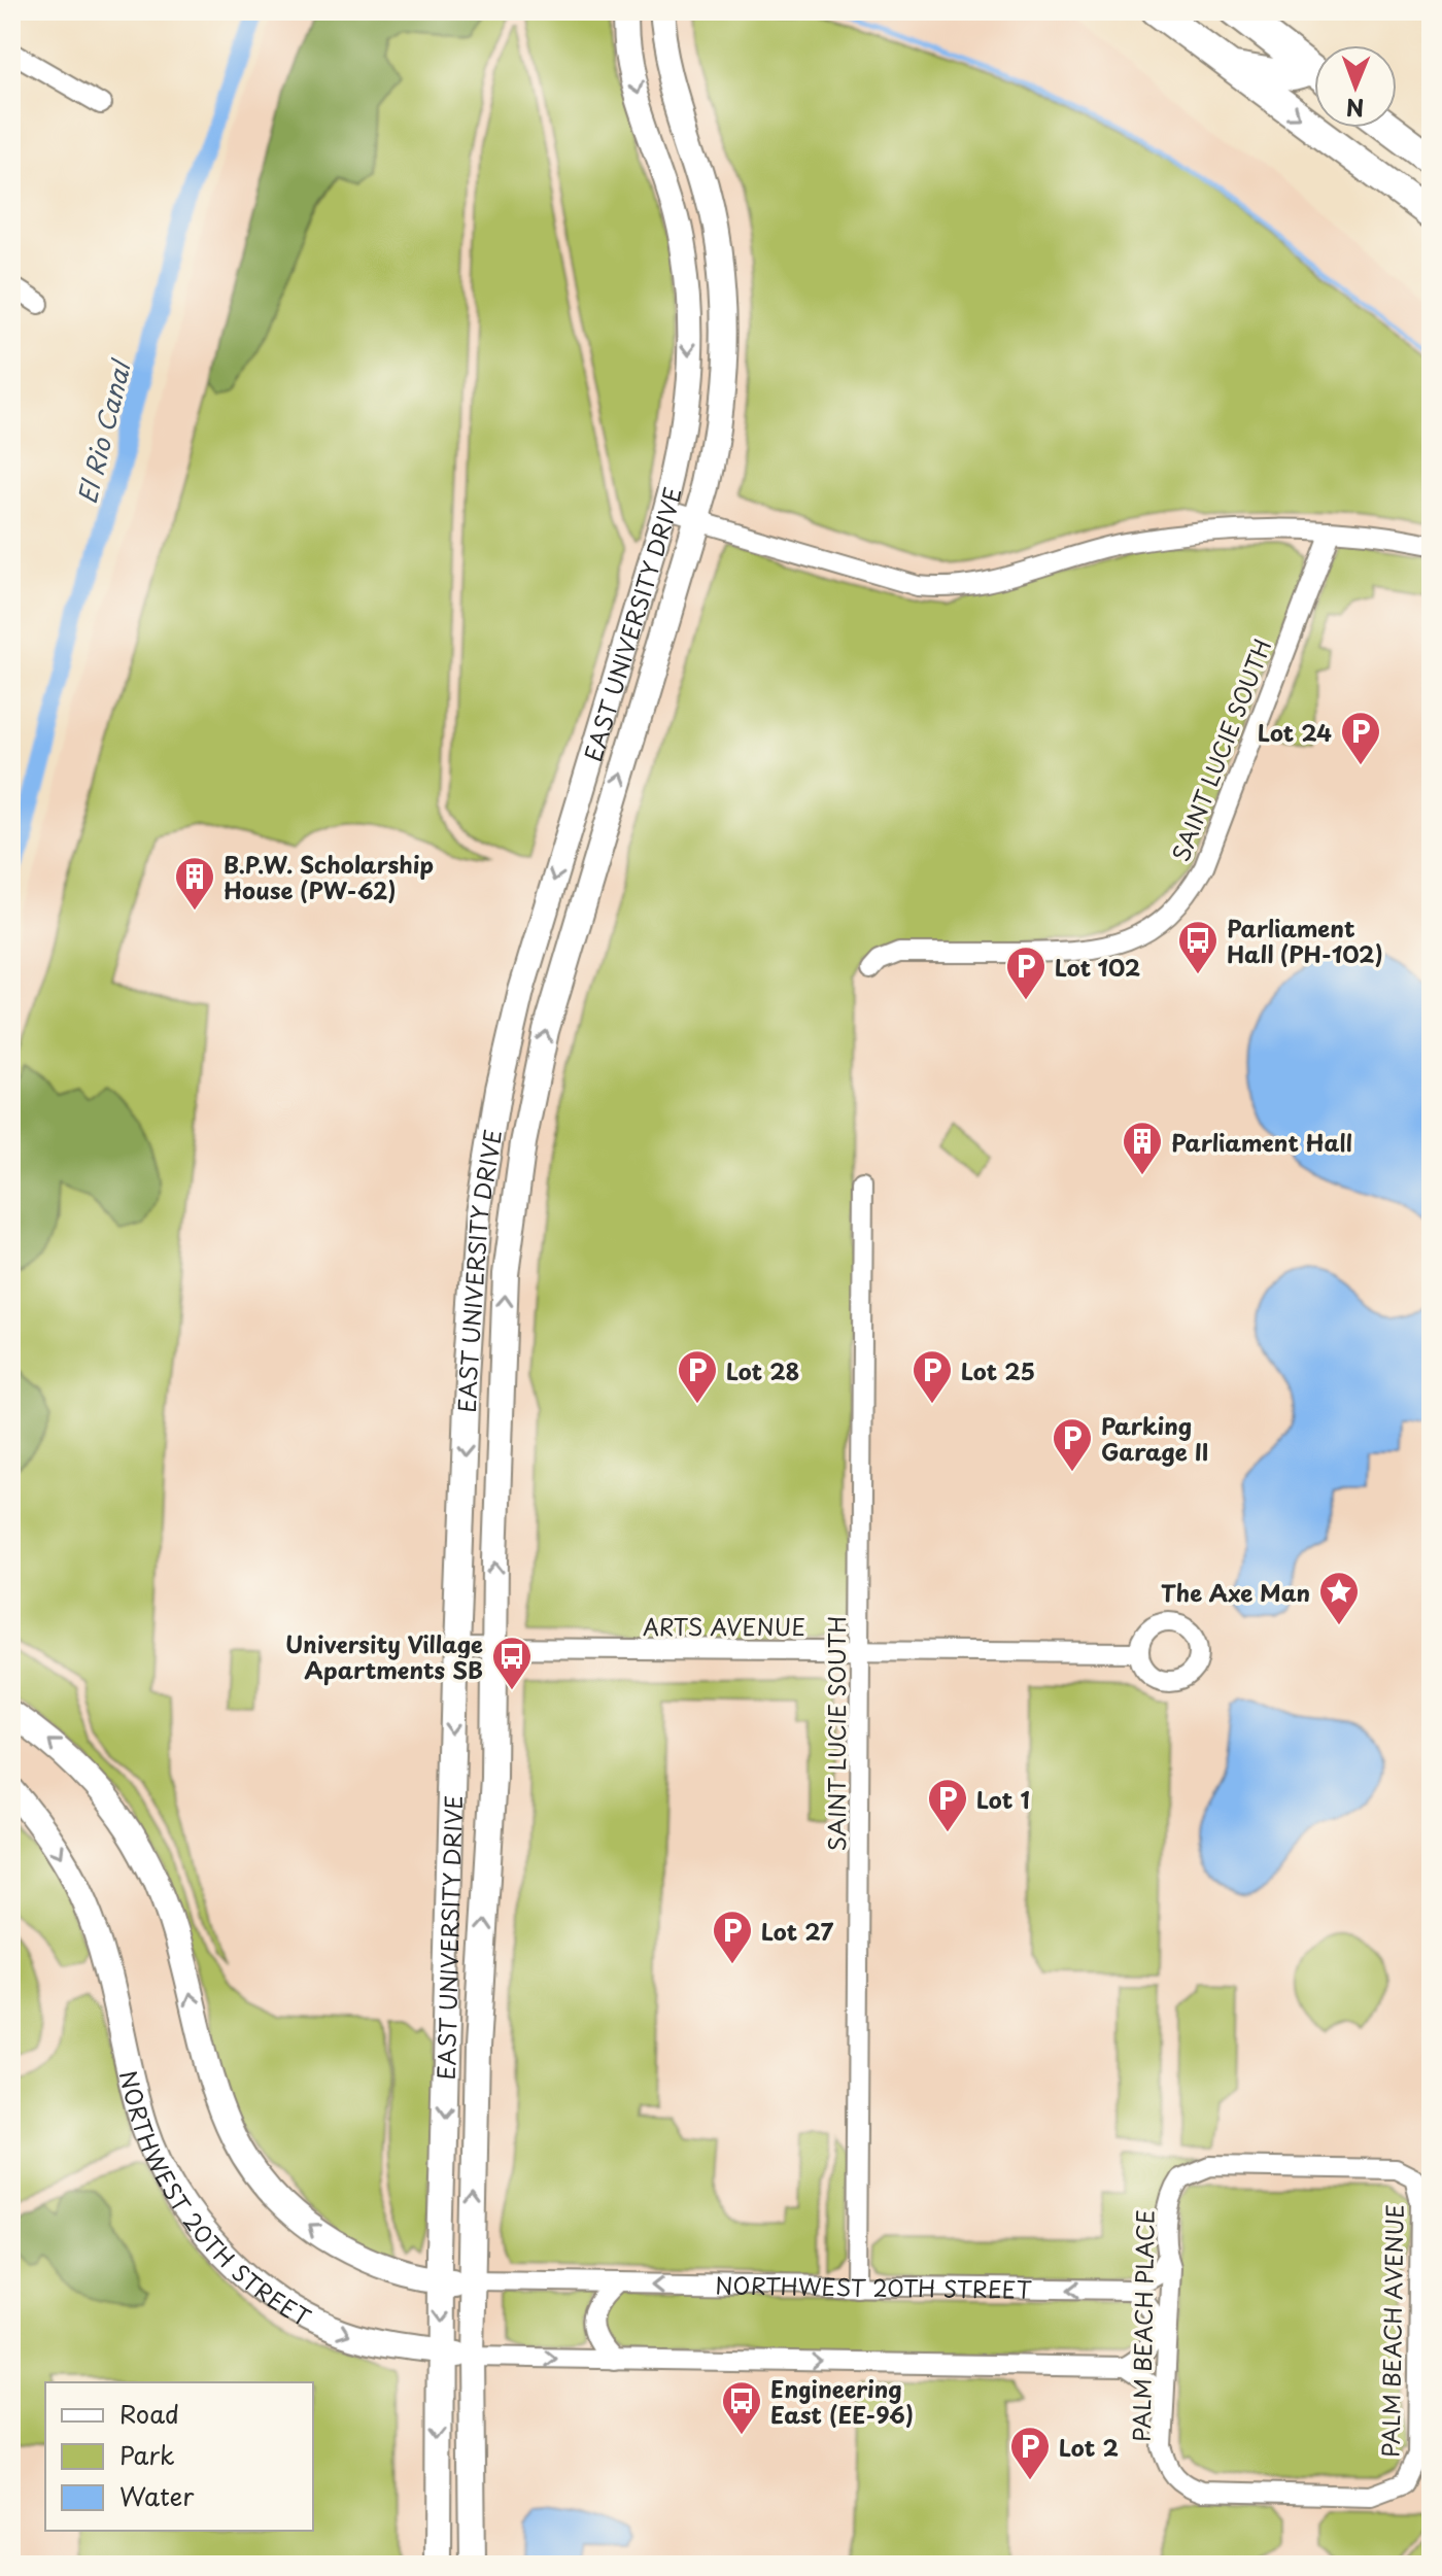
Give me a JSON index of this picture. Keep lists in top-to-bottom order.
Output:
{
  "streets": {
    "street": [
      "EAST UNIVERSITY DRIVE",
      "SAINT LUCIE SOUTH",
      "ARTS AVENUE",
      "NORTHWEST 20TH STREET",
      "PALM BEACH PLACE",
      "PALM BEACH AVENUE"
    ]
  },
  "crossings": [
    ["EAST UNIVERSITY DRIVE", "ARTS AVENUE"],
    ["EAST UNIVERSITY DRIVE", "NORTHWEST 20TH STREET"],
    ["SAINT LUCIE SOUTH", "ARTS AVENUE"],
    ["SAINT LUCIE SOUTH", "NORTHWEST 20TH STREET"],
    ["PALM BEACH PLACE", "PALM BEACH AVENUE"]
  ],
  "water": ["El Rio Canal"],
  "places": {
    "parking": [
      "Lot 24",
      "Lot 102",
      "Lot 28",
      "Lot 25",
      "Parking Garage II",
      "Lot 1",
      "Lot 27",
      "Lot 2"
    ],
    "building": ["B.P.W. Scholarship House (PW-62)", "Parliament Hall"],
    "bus stop": ["Parliament Hall (PH-102)", "University Village Apartments SB", "Engineering East (EE-96)"],
    "place": ["The Axe Man"]
  },
  "legend": ["Road", "Park", "Water"],
  "north": "bottom"
}
